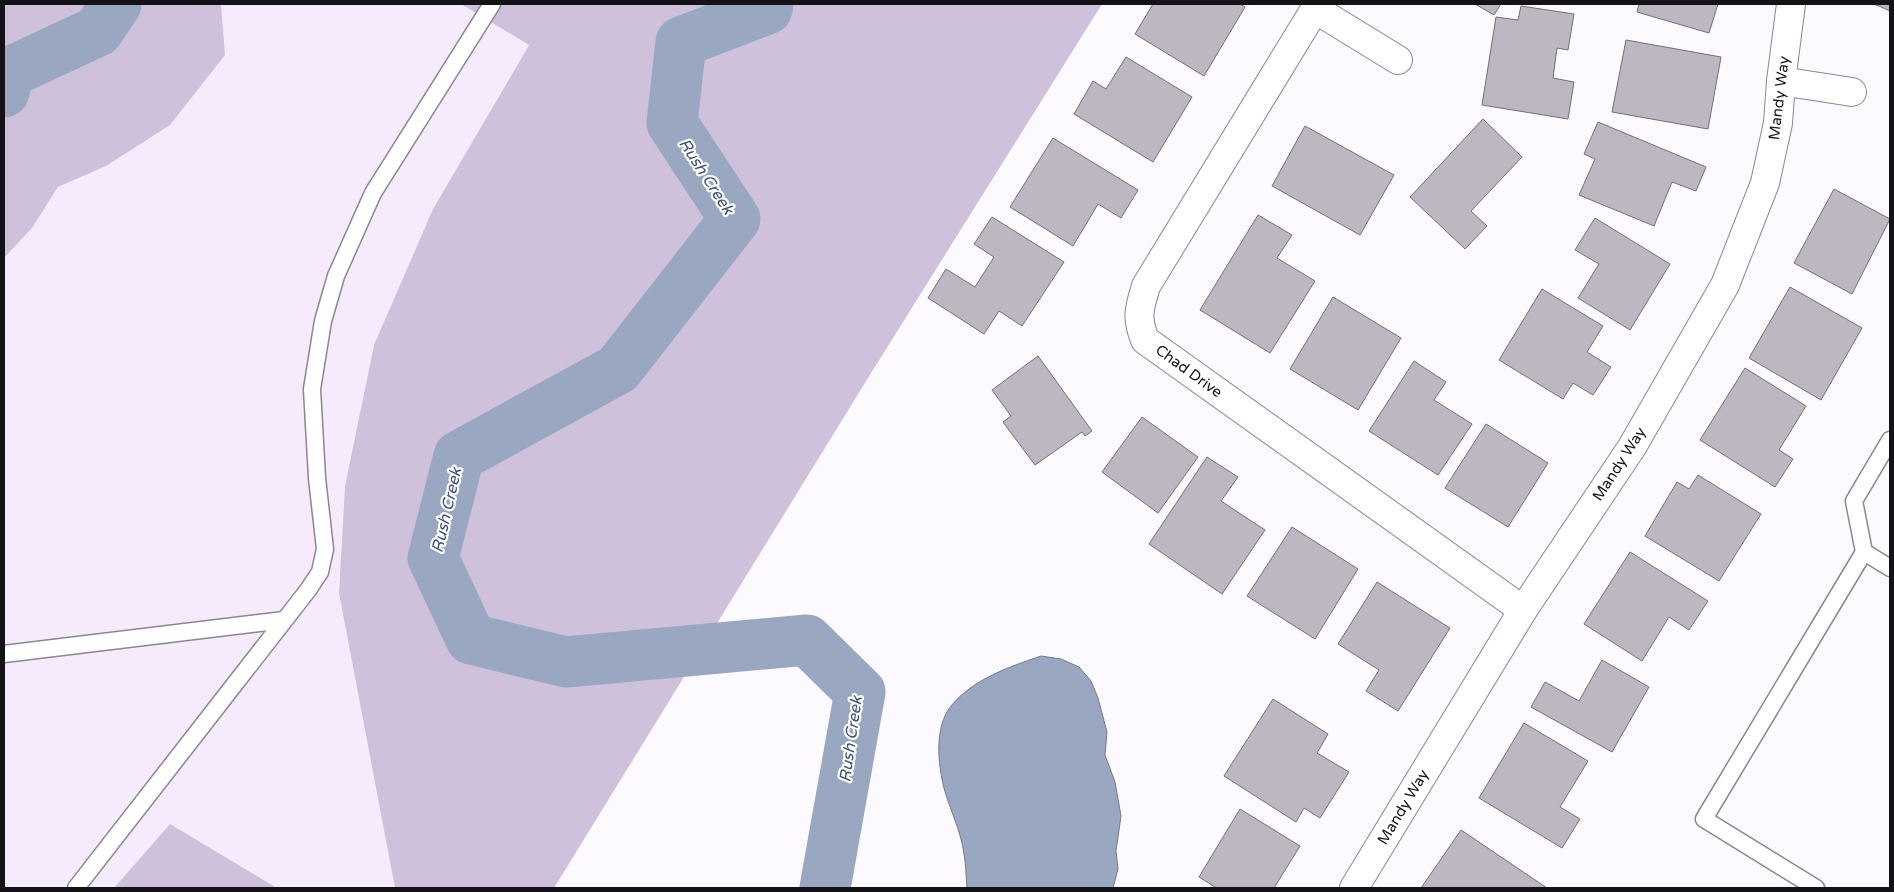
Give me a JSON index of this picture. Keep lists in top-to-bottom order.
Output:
{
  "streets": {
    "street": ["Mandy Way", "Chad Drive"]
  },
  "crossings": [
    ["Mandy Way", "Chad Drive"]
  ],
  "water": ["Rush Creek"]
}
